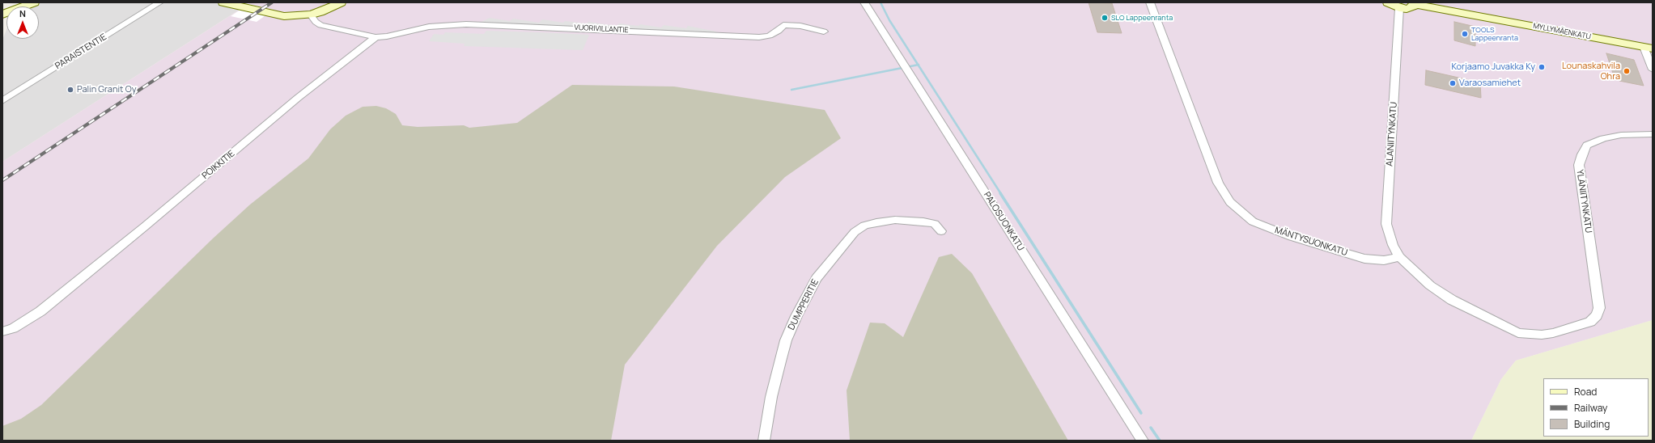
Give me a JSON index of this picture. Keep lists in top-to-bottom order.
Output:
{
  "streets": {
    "main road": ["MYLLYMÄENKATU"],
    "street": [
      "VUORIVILLANTIE",
      "PARAISTENTIE",
      "ALANIITYNKATU",
      "POIKKITIE",
      "YLÄNIITYNKATU",
      "PALOSUONKATU",
      "MÄNTYSUONKATU",
      "DUMPPERITIE"
    ]
  },
  "crossings": [
    ["VUORIVILLANTIE", "POIKKITIE"],
    ["ALANIITYNKATU", "YLÄNIITYNKATU"],
    ["ALANIITYNKATU", "MÄNTYSUONKATU"],
    ["YLÄNIITYNKATU", "MÄNTYSUONKATU"]
  ],
  "places": [
    "SLO Lappeenranta",
    "TOOLS Lappeenranta",
    "Korjaamo Juvakka Ky",
    "Lounaskahvila Ohra",
    "Varaosamiehet",
    "Palin Granit Oy"
  ],
  "legend": ["Road", "Railway", "Building"],
  "north": "top"
}
